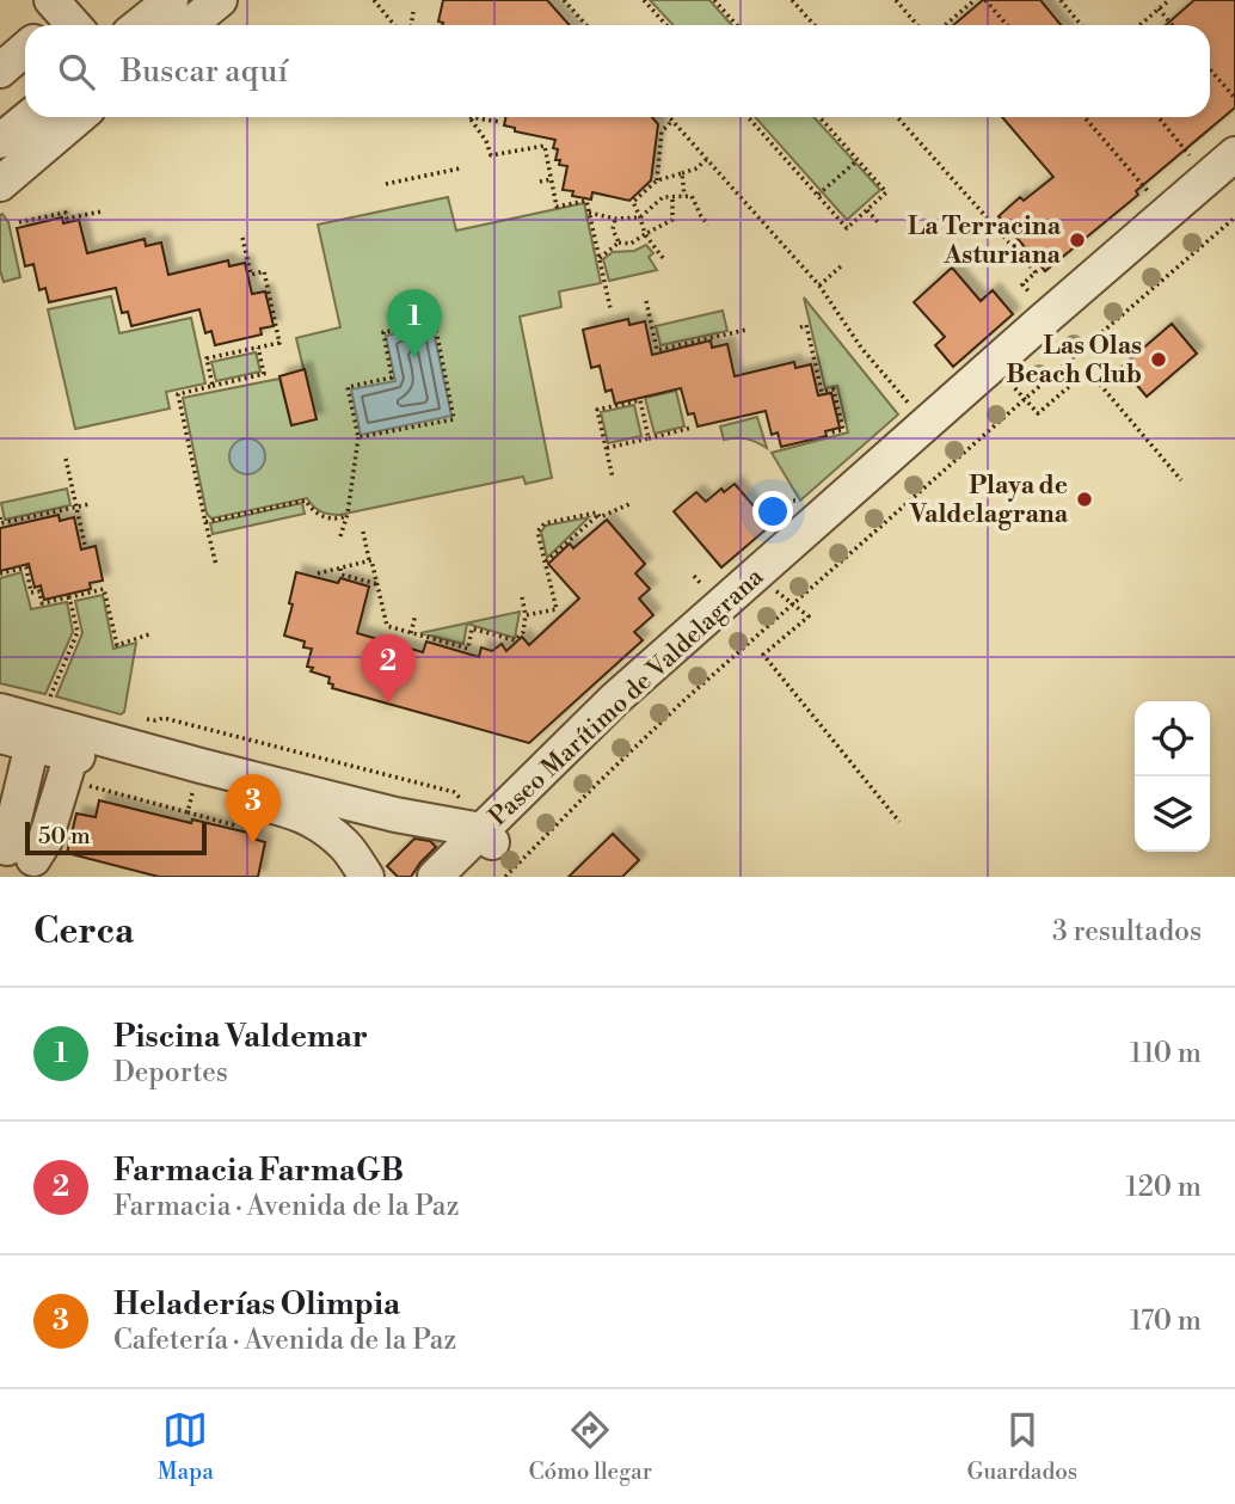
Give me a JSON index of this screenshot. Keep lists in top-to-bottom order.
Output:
{
  "streets": {
    "street": ["Paseo Marítimo de Valdelagrana"]
  },
  "places": ["La Terracina Asturiana", "Las Olas Beach Club", "Playa de Valdelagrana"],
  "scale_bar": "50 m",
  "page": {
    "search": "Buscar aquí",
    "pins": ["1", "2", "3"],
    "scale": "50 m",
    "heading": ["Cerca", "3 resultados"],
    "list": [
      {
        "mark": "1",
        "name": "Piscina Valdemar",
        "note": "Deportes",
        "value": "110 m"
      },
      {
        "mark": "2",
        "name": "Farmacia FarmaGB",
        "note": "Farmacia · Avenida de la Paz",
        "value": "120 m"
      },
      {
        "mark": "3",
        "name": "Heladerías Olimpia",
        "note": "Cafetería · Avenida de la Paz",
        "value": "170 m"
      }
    ],
    "nav": ["Mapa", "Cómo llegar", "Guardados"]
  }
}
